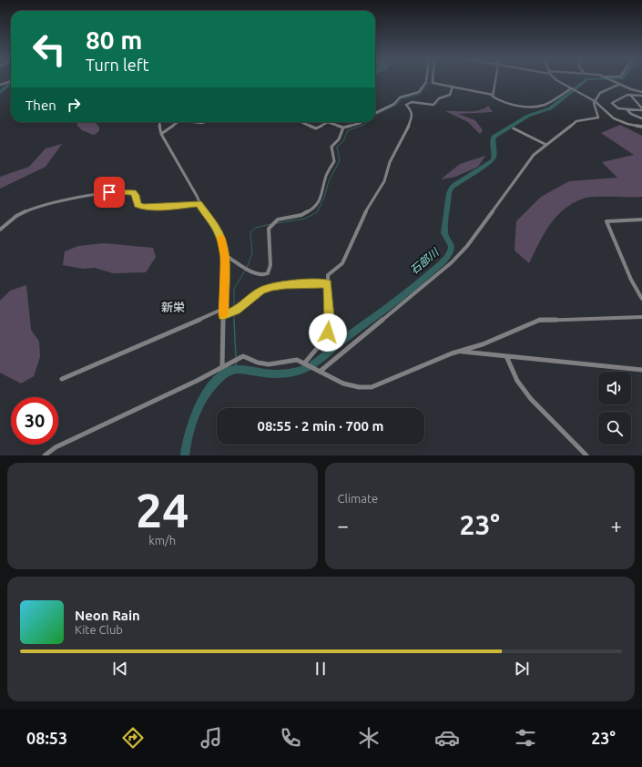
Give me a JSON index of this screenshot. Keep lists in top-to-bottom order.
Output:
{
  "districts": ["新栄"],
  "water": ["石部川"],
  "page": {
    "turn": ["80 m", "Turn left"],
    "then": "Then",
    "limit": "30",
    "trip": "08:55 · 2 min · 700 m",
    "tile": [
      ["24", "km/h"],
      "Climate"
    ],
    "heat": ["−", "23°", "+"],
    "song": ["Neon Rain", "Kite Club"],
    "tabs": ["08:53", "23°"]
  }
}
